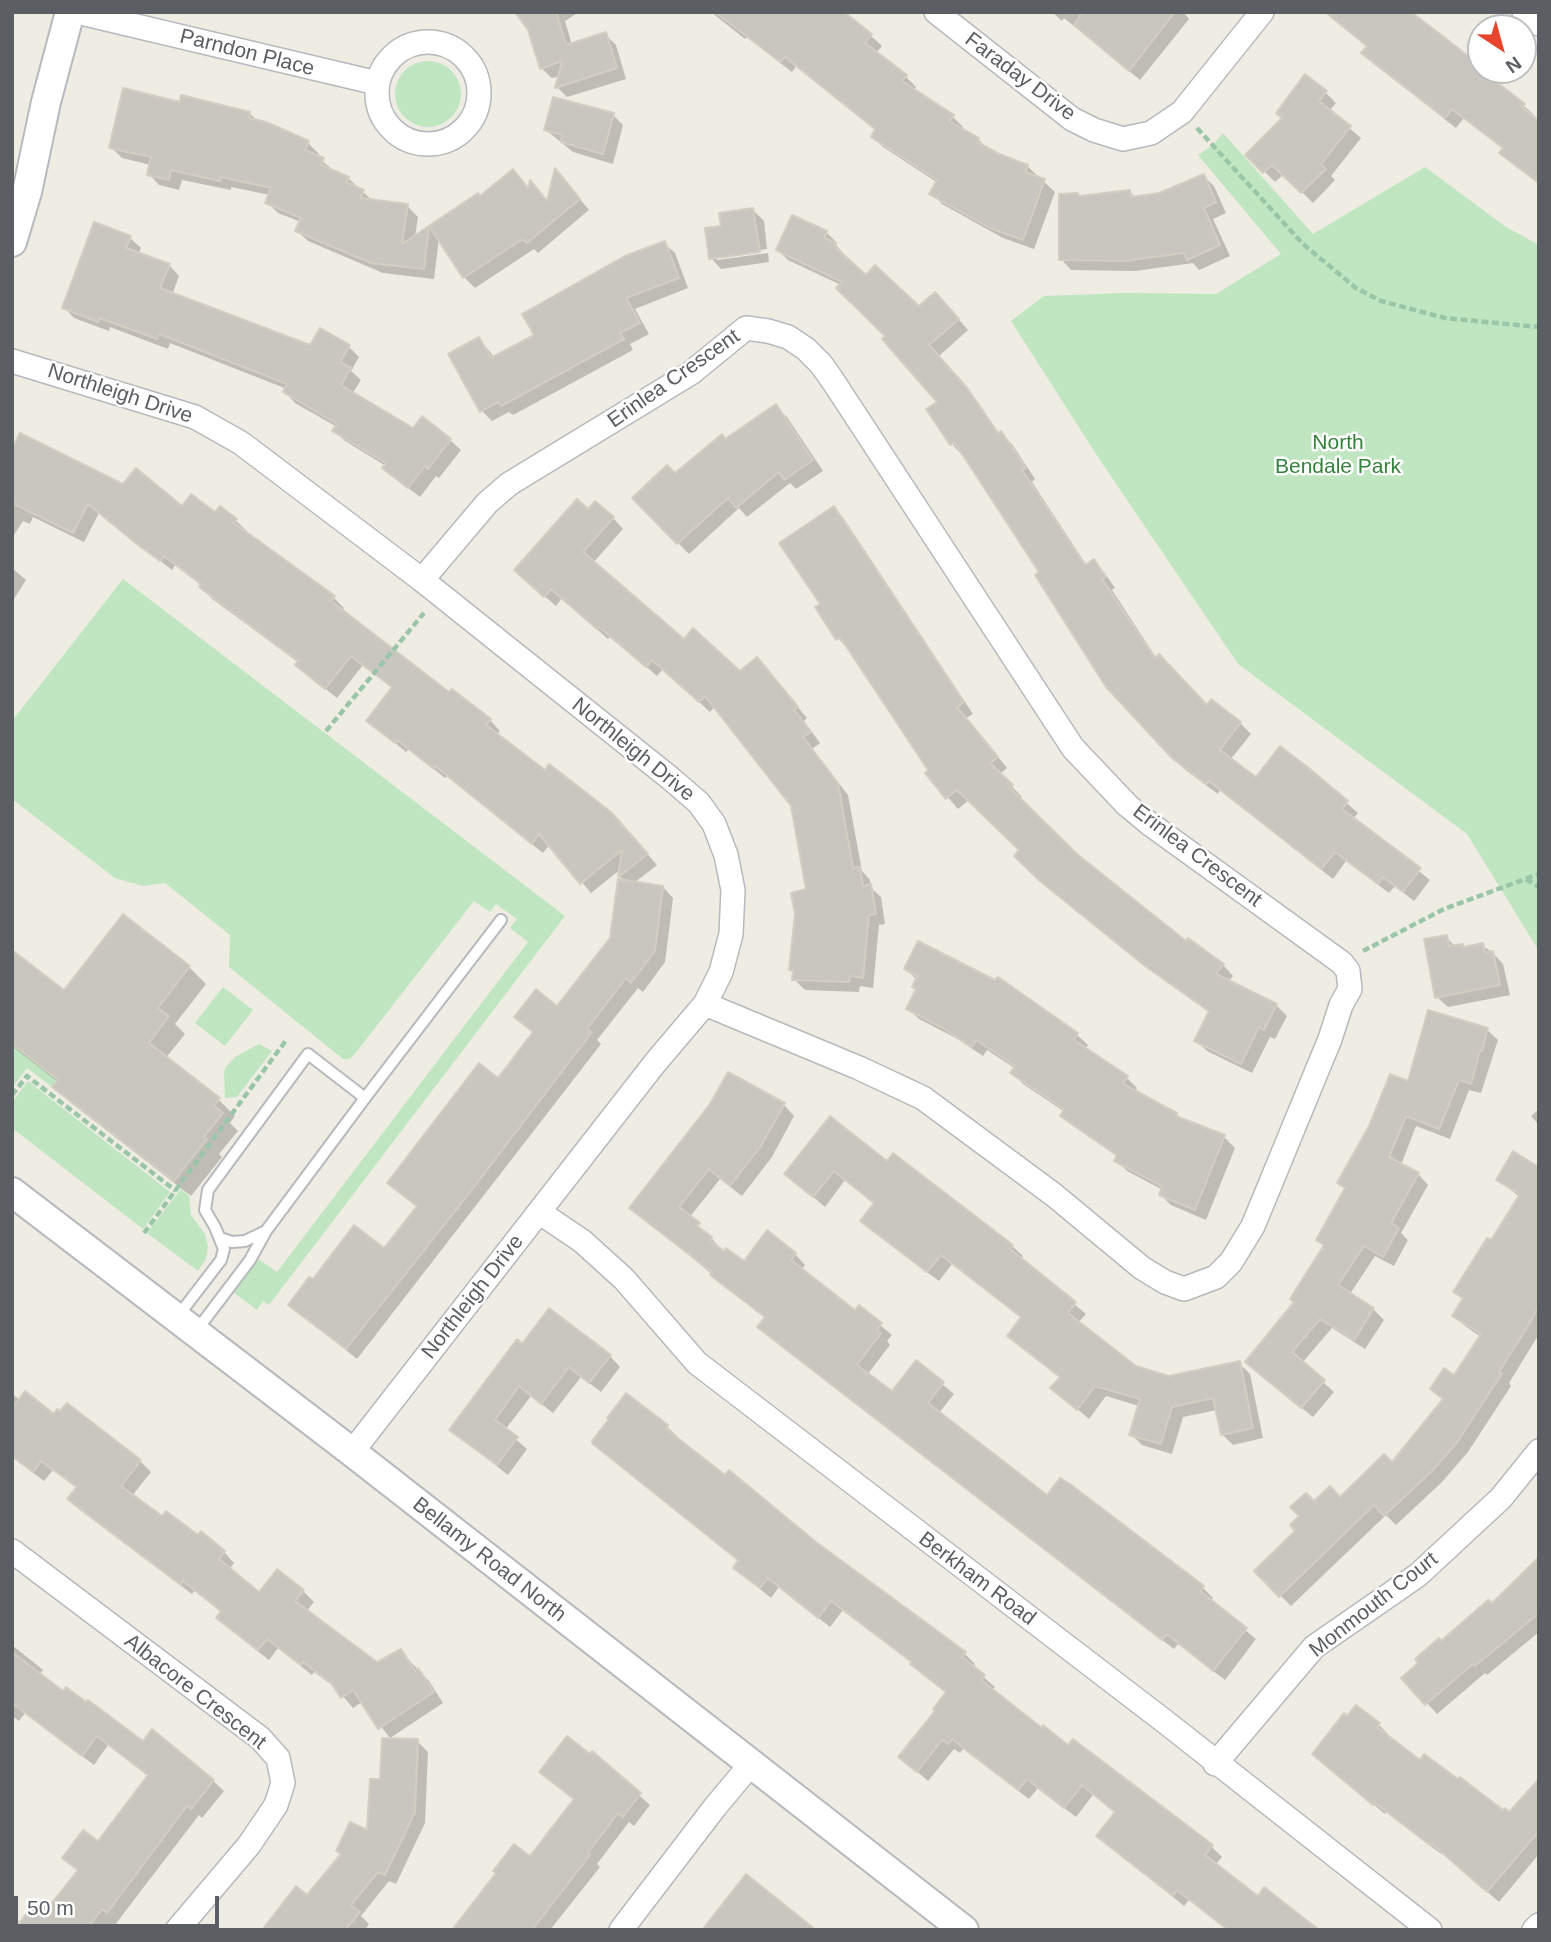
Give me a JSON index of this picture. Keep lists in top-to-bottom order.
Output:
{
  "streets": {
    "street": [
      "Parndon Place",
      "Faraday Drive",
      "Erinlea Crescent",
      "Northleigh Drive",
      "Bellamy Road North",
      "Berkham Road",
      "Monmouth Court",
      "Albacore Crescent"
    ]
  },
  "crossings": [
    ["Erinlea Crescent", "Northleigh Drive"],
    ["Northleigh Drive", "Bellamy Road North"],
    ["Northleigh Drive", "Berkham Road"],
    ["Berkham Road", "Monmouth Court"]
  ],
  "parks": ["North Bendale Park"],
  "scale_bar": "50 m",
  "north": "bottom right"
}
